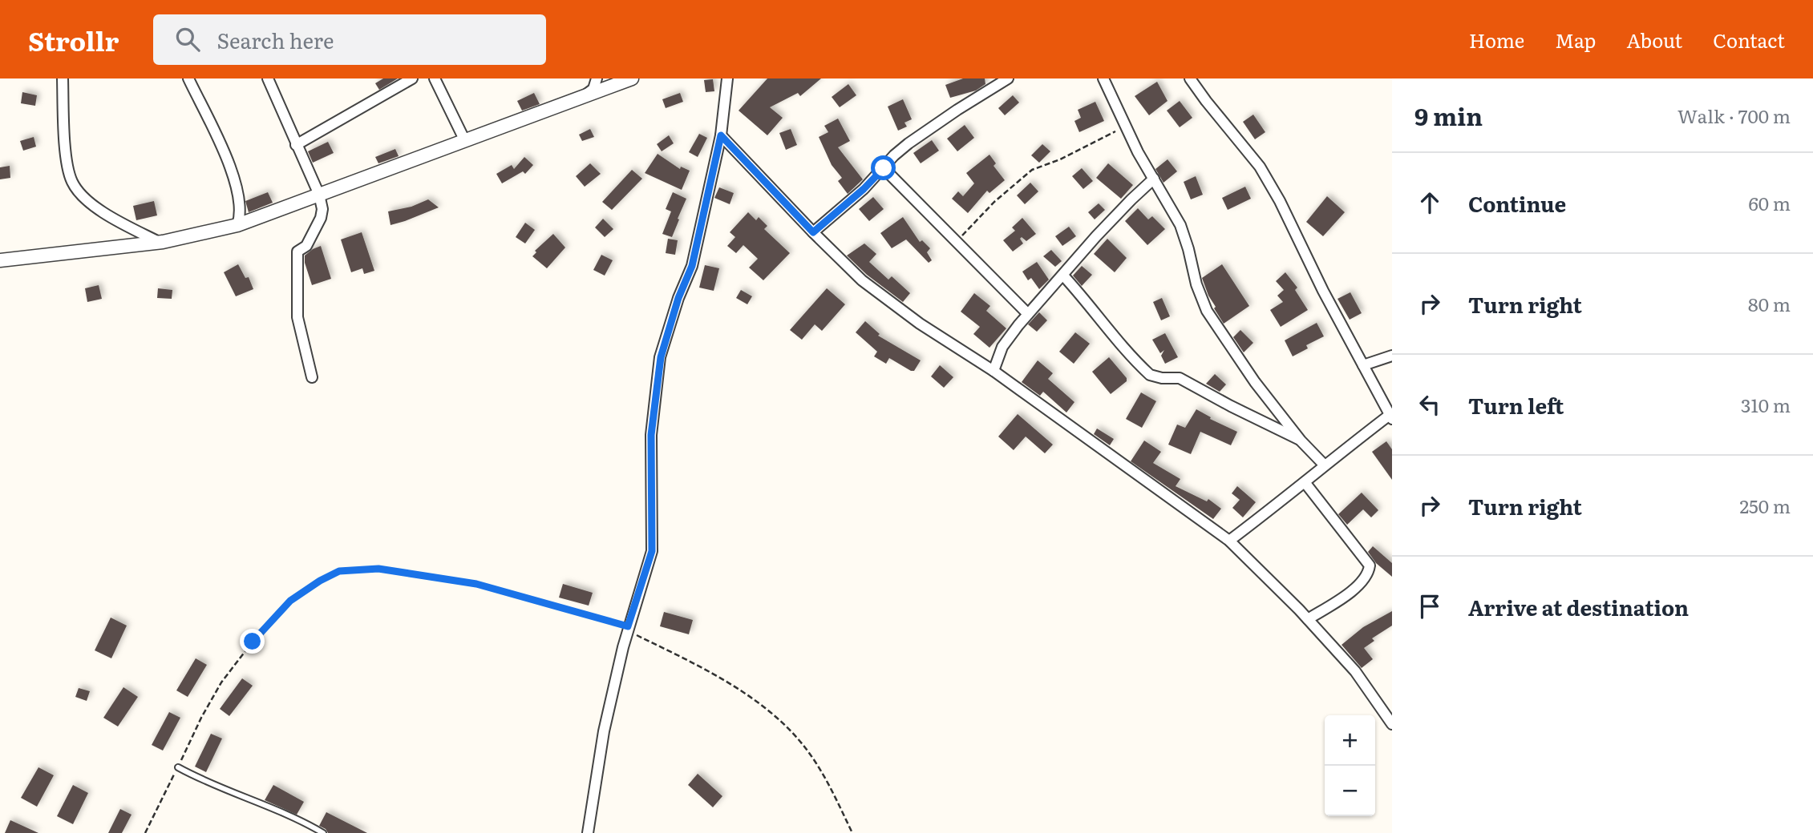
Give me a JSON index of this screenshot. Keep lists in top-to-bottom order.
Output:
{
  "page": {
    "header": "Strollr",
    "search": "Search here",
    "nav": [
      "Home",
      "Map",
      "About",
      "Contact"
    ],
    "heading": ["9 min", "Walk · 700 m"],
    "list": [
      ["Continue", "60 m"],
      ["Turn right", "80 m"],
      ["Turn left", "310 m"],
      ["Turn right", "250 m"],
      "Arrive at destination"
    ],
    "map_buttons": ["+", "−"]
  }
}
